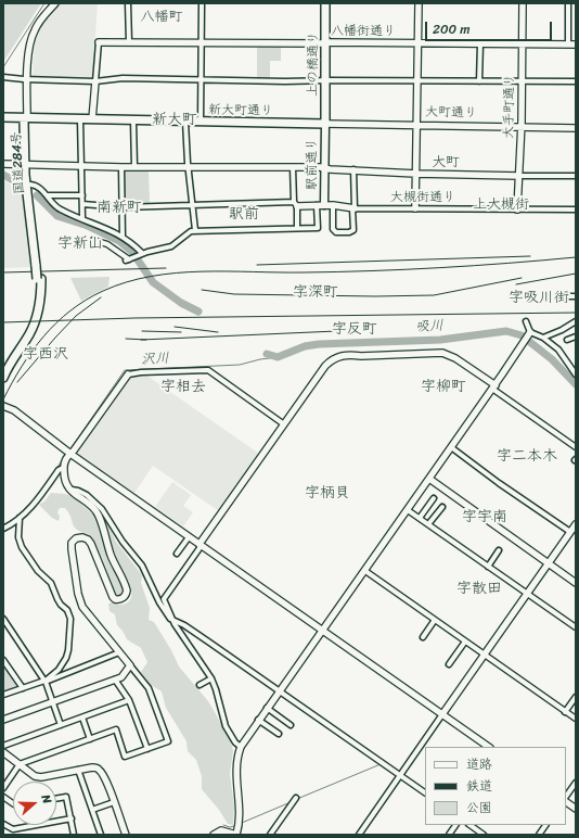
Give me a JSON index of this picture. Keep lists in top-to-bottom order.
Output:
{
  "streets": {
    "highway": ["上の橋通り", "新大町通り", "国道284号"],
    "main road": ["駅前通り"],
    "street": [
      "八幡街通り",
      "大手町通り",
      "大町通り",
      "大槻街通り"
    ]
  },
  "crossings": [
    ["八幡街通り", "上の橋通り"],
    ["八幡街通り", "大手町通り"],
    ["上の橋通り", "新大町通り"],
    ["上の橋通り", "大町通り"],
    ["上の橋通り", "駅前通り"],
    ["大手町通り", "大町通り"],
    ["大手町通り", "大槻街通り"],
    ["新大町通り", "大町通り"],
    ["新大町通り", "国道284号"],
    ["新大町通り", "駅前通り"],
    ["大町通り", "駅前通り"]
  ],
  "districts": [
    "八幡町",
    "新大町",
    "大町",
    "上大槻街",
    "南新町",
    "駅前",
    "字新山",
    "字深町",
    "字吸川街",
    "字反町",
    "字西沢",
    "字相去",
    "字柳町",
    "字二本木",
    "字柄貝",
    "字宇南",
    "字散田"
  ],
  "water": ["吸川", "沢川"],
  "legend": ["道路", "鉄道", "公園"],
  "scale_bar": "200 m",
  "north": "right"
}
